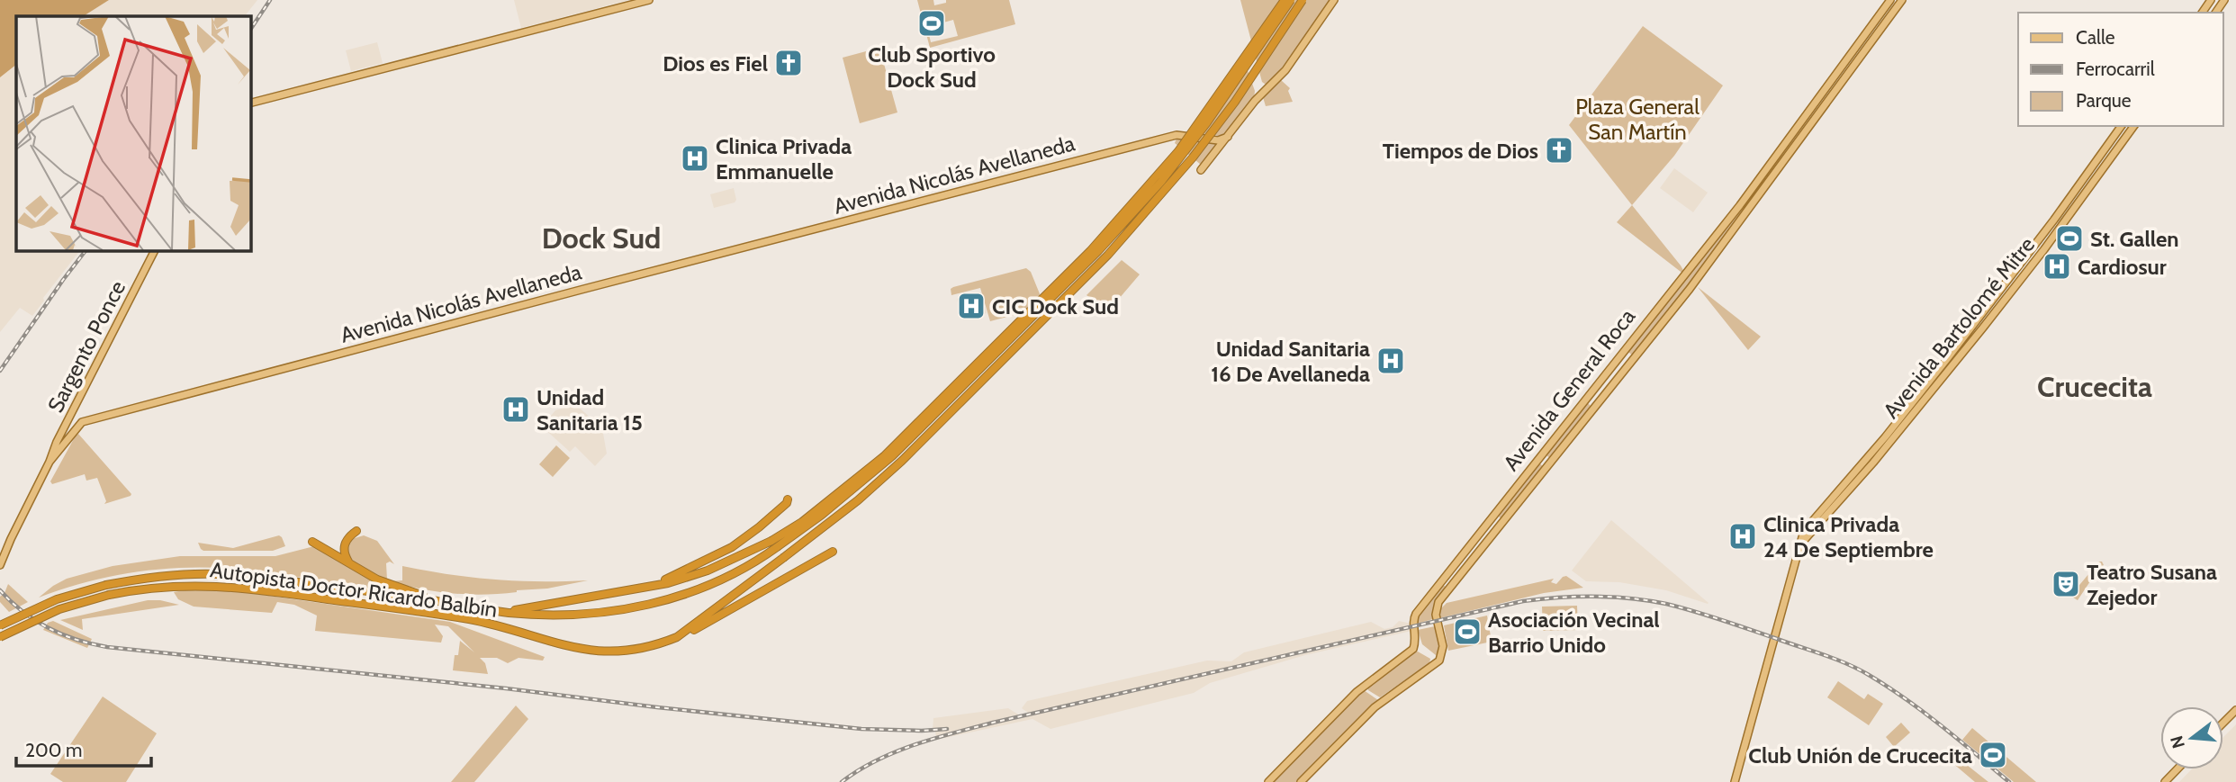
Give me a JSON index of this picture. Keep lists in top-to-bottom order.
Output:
{
  "streets": {
    "highway": ["Autopista Doctor Ricardo Balbín"],
    "main road": [
      "Avenida Nicolás Avellaneda",
      "Avenida Bartolomé Mitre",
      "Sargento Ponce",
      "Avenida General Roca"
    ]
  },
  "districts": ["Dock Sud", "Crucecita"],
  "parks": ["Plaza General San Martín"],
  "places": {
    "sports": [
      "Club Sportivo Dock Sud",
      "St. Gallen",
      "Asociación Vecinal Barrio Unido",
      "Club Unión de Crucecita"
    ],
    "church": ["Dios es Fiel", "Tiempos de Dios"],
    "hospital": [
      "Clinica Privada Emmanuelle",
      "Cardiosur",
      "CIC Dock Sud",
      "Unidad Sanitaria 16 De Avellaneda",
      "Unidad Sanitaria 15",
      "Clinica Privada 24 De Septiembre"
    ],
    "theatre": ["Teatro Susana Zejedor"]
  },
  "legend": ["Calle", "Ferrocarril", "Parque"],
  "scale_bar": "200 m",
  "north": "left"
}
